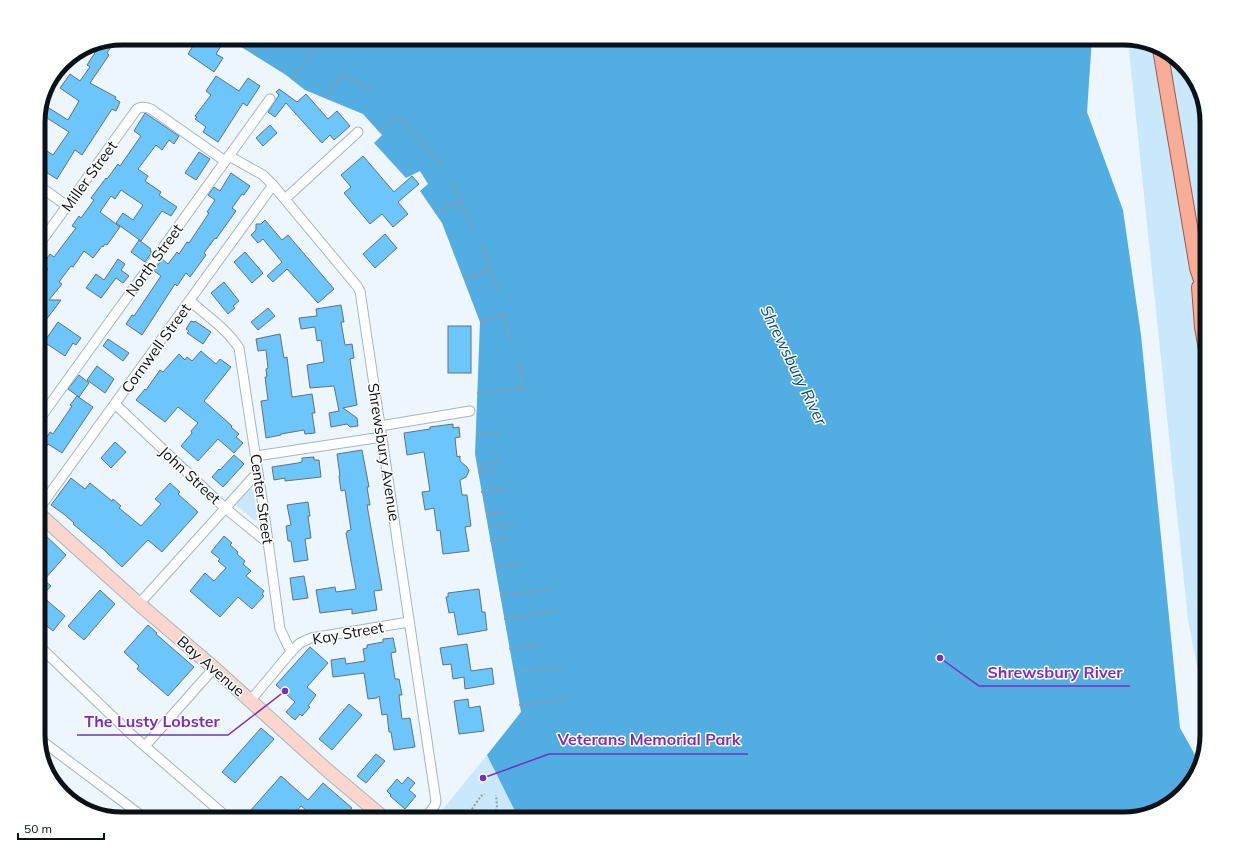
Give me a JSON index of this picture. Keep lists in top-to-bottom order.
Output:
{
  "streets": {
    "street": [
      "Miller Street",
      "North Street",
      "Cornwell Street",
      "Shrewsbury Avenue",
      "John Street",
      "Center Street",
      "Kay Street",
      "Bay Avenue"
    ]
  },
  "crossings": [
    ["Miller Street", "Shrewsbury Avenue"],
    ["North Street", "Shrewsbury Avenue"],
    ["Cornwell Street", "Shrewsbury Avenue"],
    ["Cornwell Street", "John Street"],
    ["Cornwell Street", "Center Street"],
    ["Shrewsbury Avenue", "Kay Street"],
    ["John Street", "Center Street"],
    ["Center Street", "Kay Street"]
  ],
  "water": ["Shrewsbury River"],
  "places": ["Shrewsbury River", "The Lusty Lobster", "Veterans Memorial Park"],
  "scale_bar": "50 m"
}
